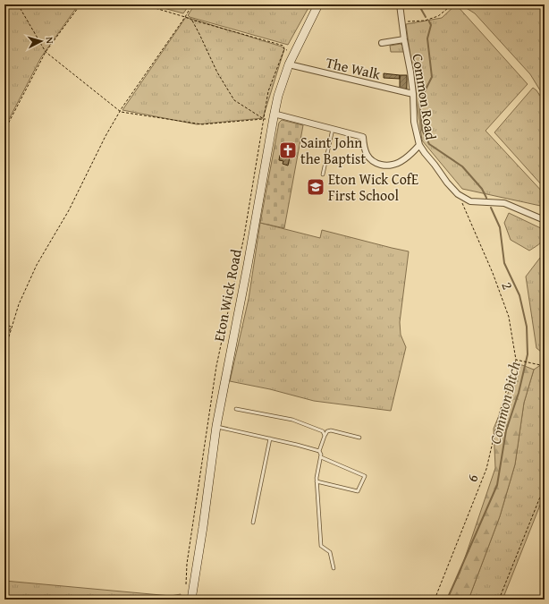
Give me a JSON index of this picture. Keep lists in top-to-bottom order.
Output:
{
  "streets": {
    "main road": ["Eton Wick Road"],
    "street": ["The Walk", "Common Road"],
    "path": ["2", "6"]
  },
  "crossings": [
    ["The Walk", "Common Road"],
    ["The Walk", "Eton Wick Road"],
    ["Common Road", "2"],
    ["2", "6"]
  ],
  "water": ["Common Ditch"],
  "places": {
    "church": ["Saint John the Baptist"],
    "school or university": ["Eton Wick CofE First School"]
  },
  "north": "right"
}
